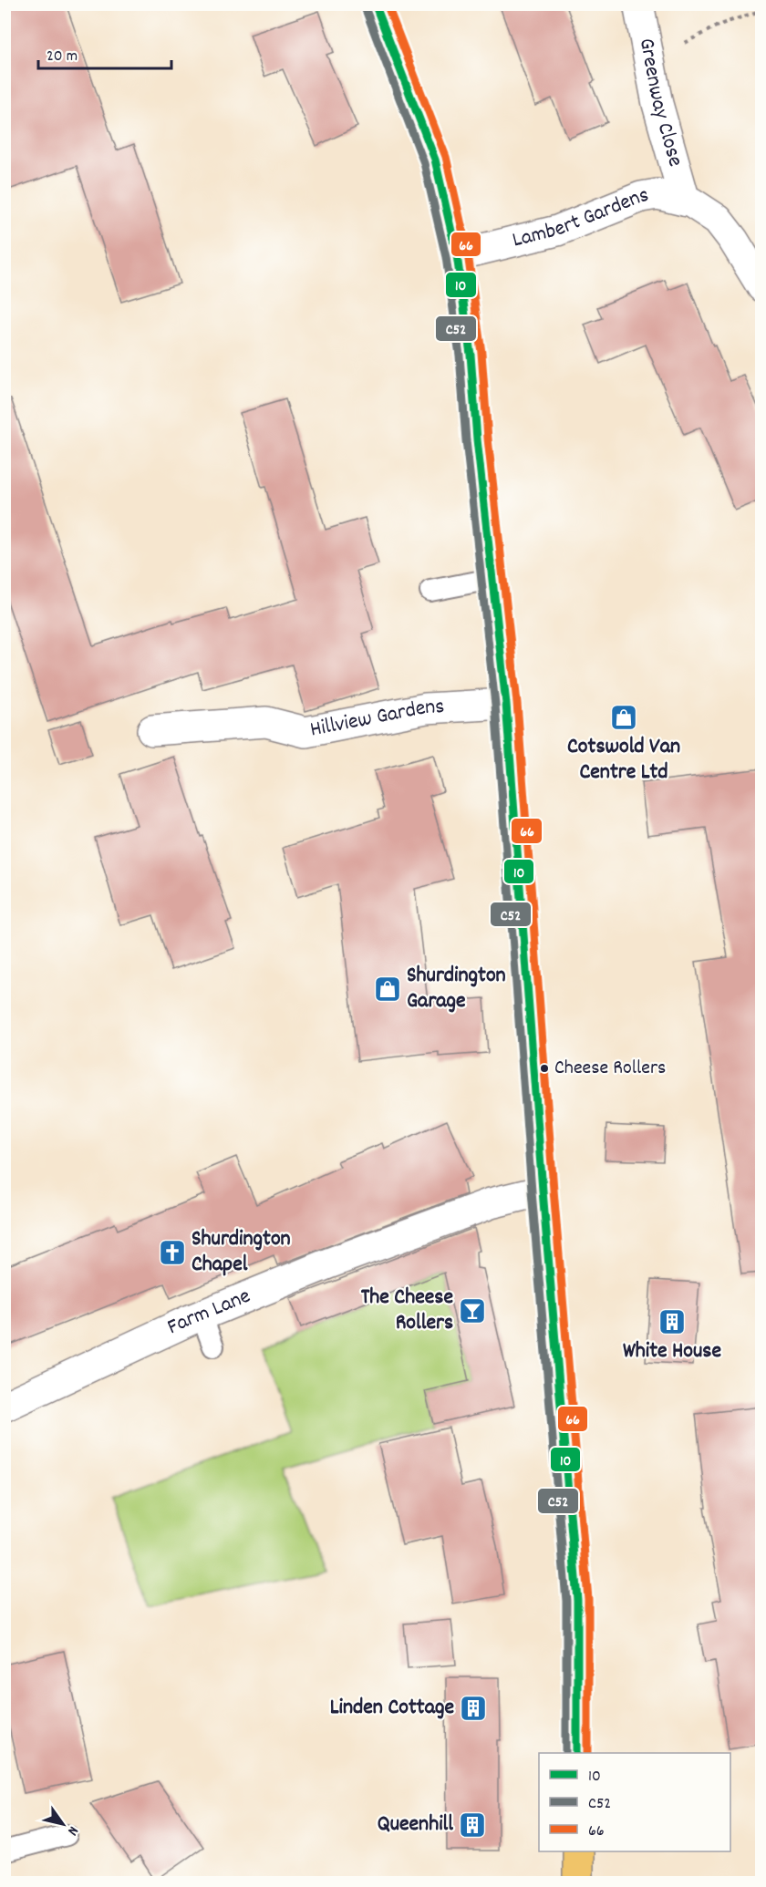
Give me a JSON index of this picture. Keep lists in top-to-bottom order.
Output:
{
  "streets": {
    "street": [
      "Greenway Close",
      "Lambert Gardens",
      "Hillview Gardens",
      "Farm Lane"
    ]
  },
  "crossings": [
    ["Greenway Close", "Lambert Gardens"]
  ],
  "places": {
    "shop": ["Cotswold Van Centre Ltd", "Shurdington Garage"],
    "other": ["Cheese Rollers"],
    "church": ["Shurdington Chapel"],
    "bar": ["The Cheese Rollers"],
    "building": ["White House", "Linden Cottage", "Queenhill"]
  },
  "lines": ["transit line 10", "transit line 66", "transit line C52"],
  "legend": ["10", "C52", "66"],
  "scale_bar": "20 m",
  "north": "bottom right"
}
